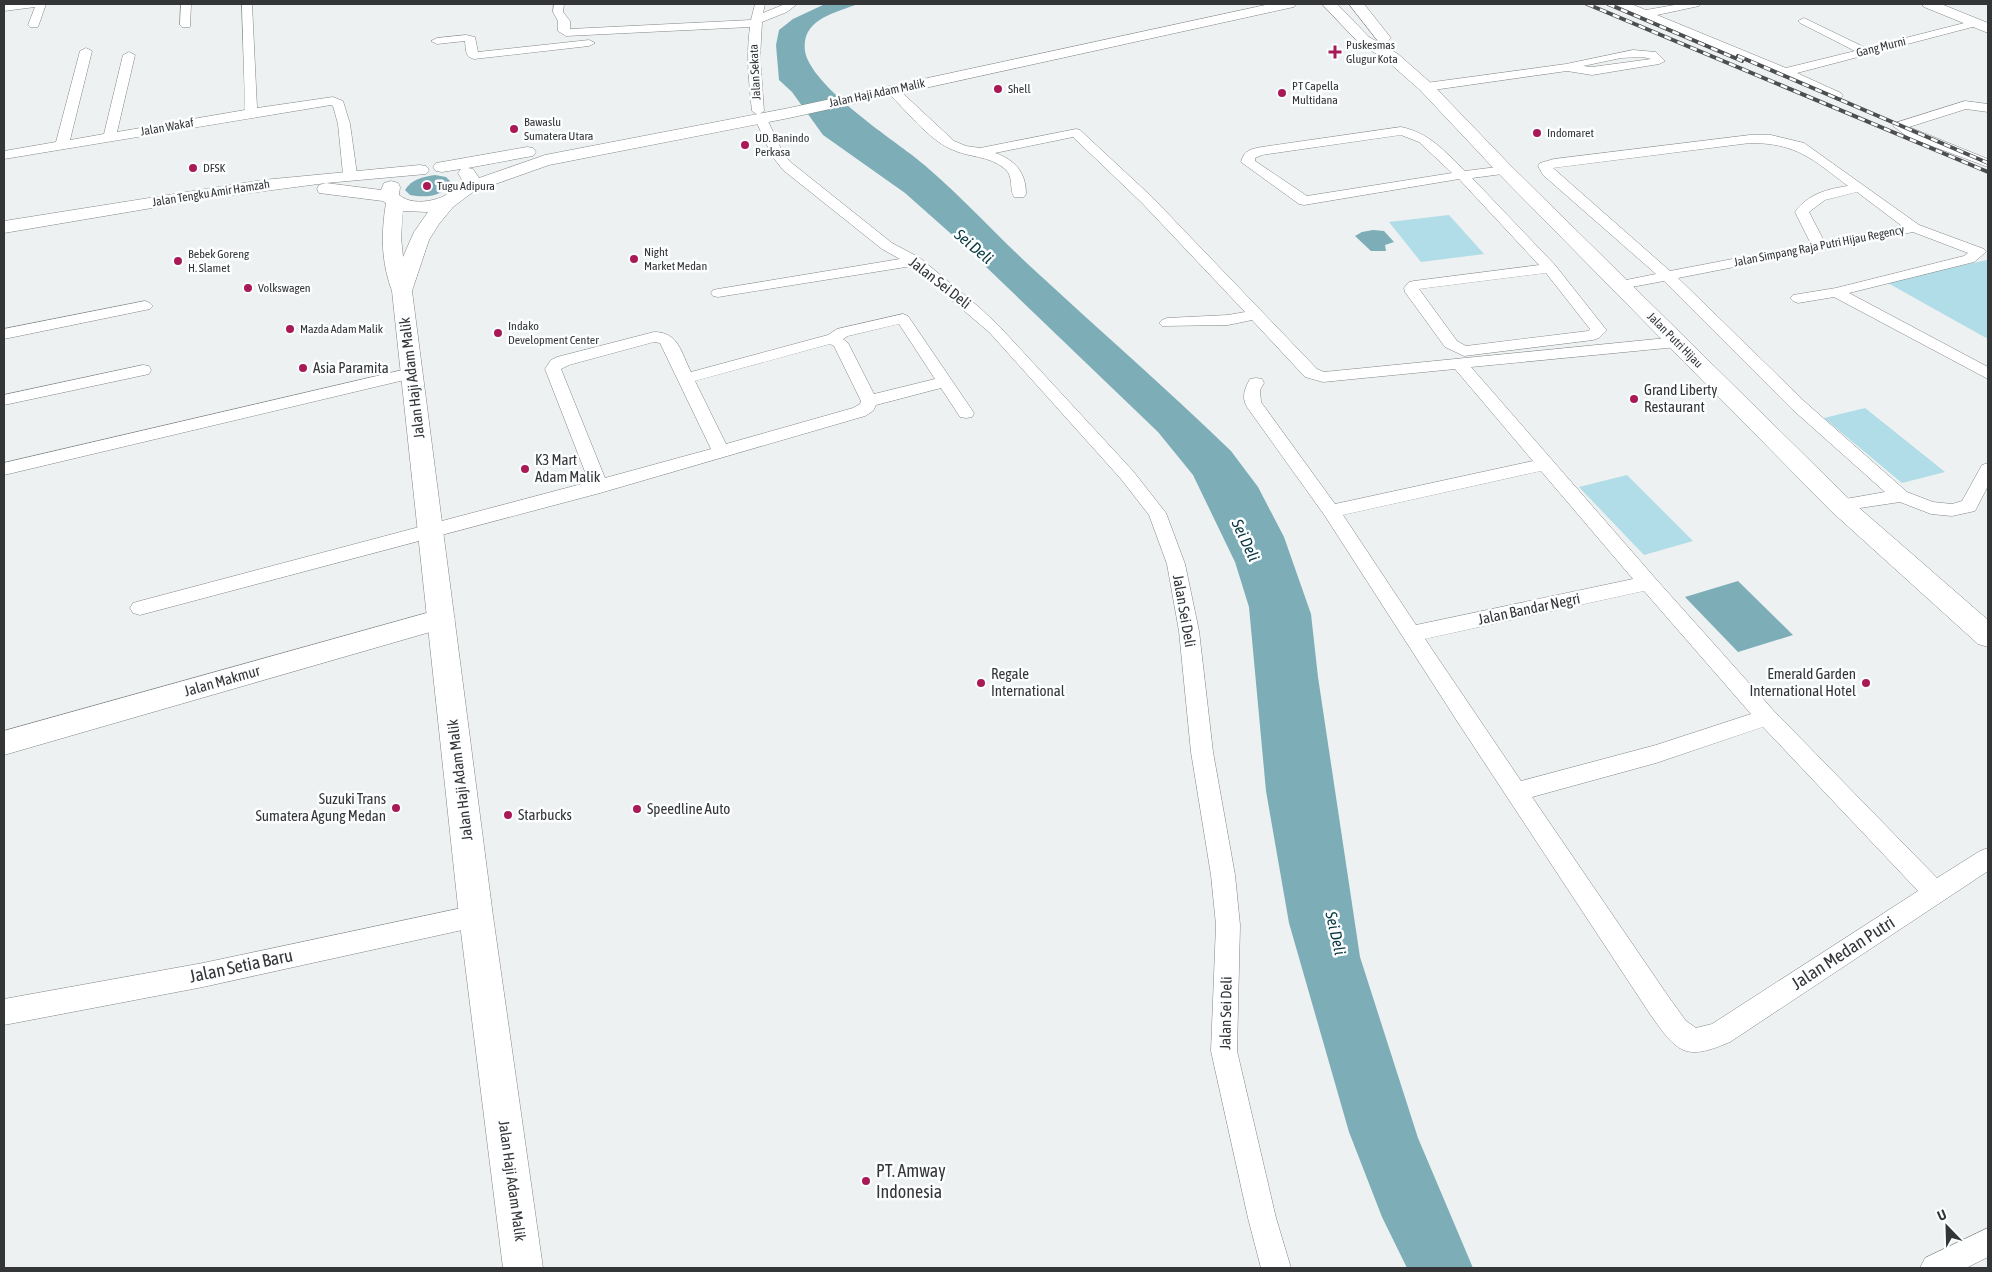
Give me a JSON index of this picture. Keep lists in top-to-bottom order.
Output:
{
  "streets": {
    "main road": [
      "Jalan Haji Adam Malik",
      "Jalan Tengku Amir Hamzah",
      "Jalan Putri Hijau",
      "Jalan Makmur"
    ],
    "street": [
      "Gang Murni",
      "Jalan Sekata",
      "Jalan Wakaf",
      "Jalan Simpang Raja Putri Hijau Regency",
      "Jalan Sei Deli",
      "Jalan Bandar Negri",
      "Jalan Medan Putri",
      "Jalan Setia Baru"
    ]
  },
  "crossings": [
    ["Jalan Sekata", "Jalan Haji Adam Malik"],
    ["Jalan Sekata", "Jalan Sei Deli"],
    ["Jalan Haji Adam Malik", "Jalan Tengku Amir Hamzah"],
    ["Jalan Haji Adam Malik", "Jalan Sei Deli"],
    ["Jalan Haji Adam Malik", "Jalan Makmur"],
    ["Jalan Haji Adam Malik", "Jalan Setia Baru"],
    ["Jalan Wakaf", "Jalan Tengku Amir Hamzah"],
    ["Jalan Simpang Raja Putri Hijau Regency", "Jalan Putri Hijau"]
  ],
  "water": ["Sei Deli"],
  "places": {
    "health": ["Puskesmas Glugur Kota"],
    "other": [
      "Shell",
      "PT Capella Multidana",
      "Bawaslu Sumatera Utara",
      "Indomaret",
      "UD. Banindo Perkasa",
      "DFSK",
      "Tugu Adipura",
      "Night Market Medan",
      "Bebek Goreng H. Slamet",
      "Volkswagen",
      "Mazda Adam Malik",
      "Indako Development Center",
      "Asia Paramita",
      "Grand Liberty Restaurant",
      "K3 Mart Adam Malik",
      "Regale International",
      "Emerald Garden International Hotel",
      "Suzuki Trans Sumatera Agung Medan",
      "Speedline Auto",
      "Starbucks",
      "PT. Amway Indonesia"
    ]
  },
  "north": "top left"
}
